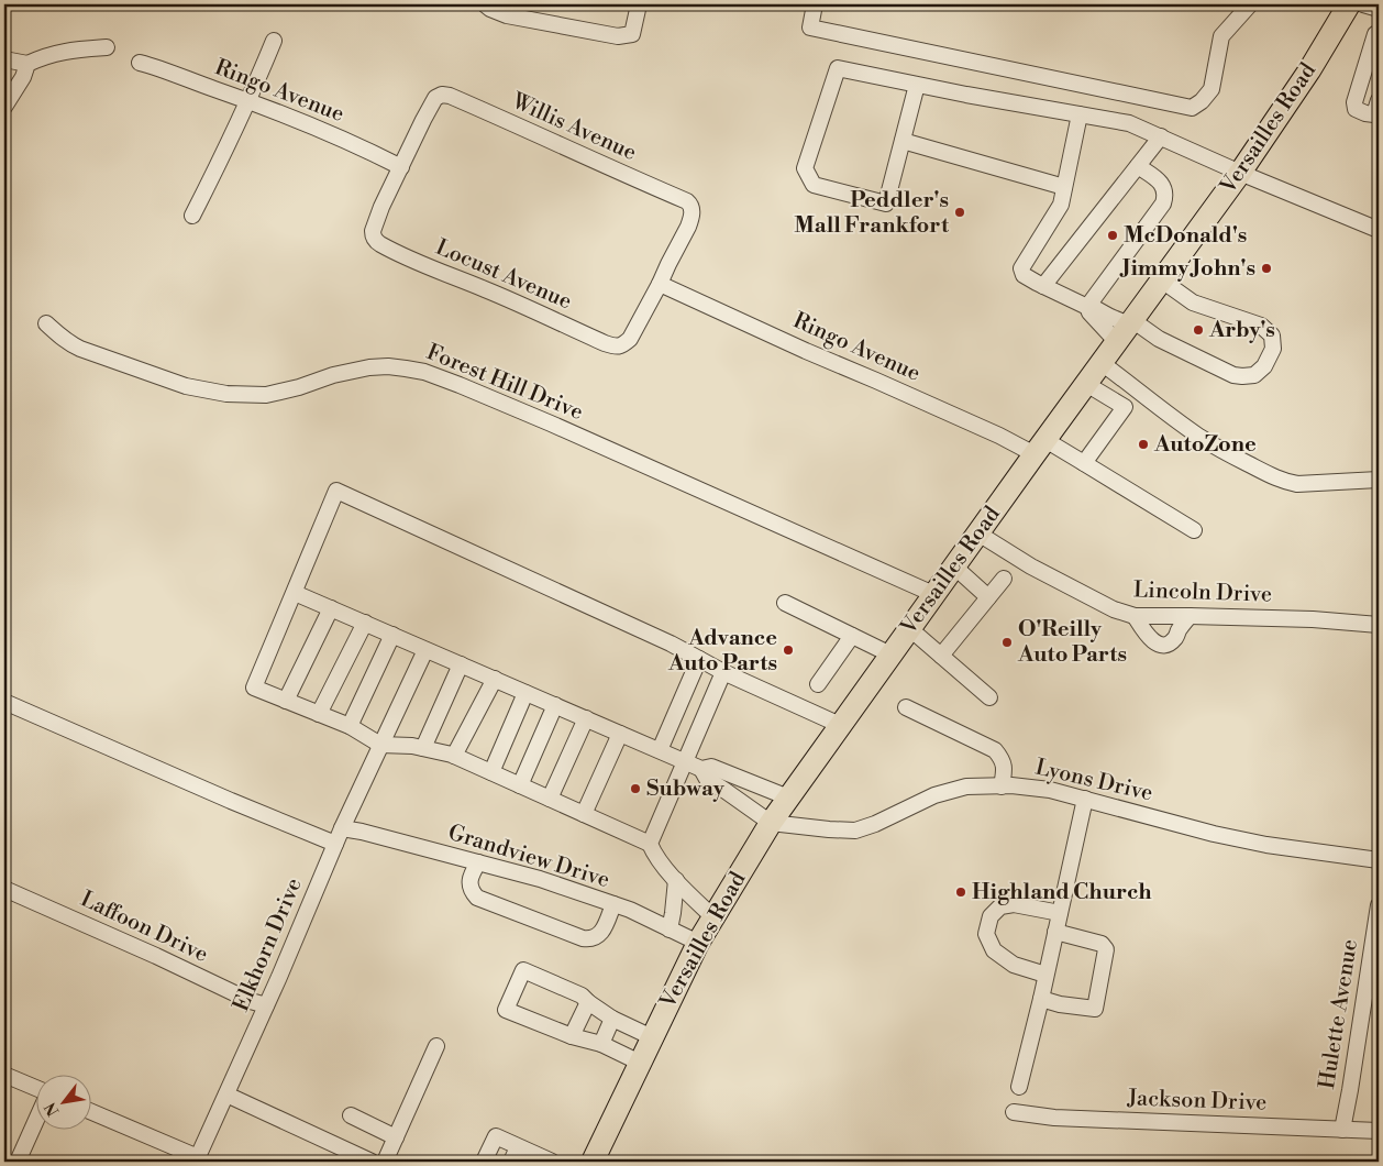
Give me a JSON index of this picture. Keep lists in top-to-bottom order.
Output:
{
  "streets": {
    "highway": ["Versailles Road"],
    "street": [
      "Ringo Avenue",
      "Willis Avenue",
      "Locust Avenue",
      "Forest Hill Drive",
      "Lincoln Drive",
      "Lyons Drive",
      "Grandview Drive",
      "Laffoon Drive",
      "Elkhorn Drive",
      "Hulette Avenue",
      "Jackson Drive"
    ]
  },
  "crossings": [
    ["Ringo Avenue", "Willis Avenue"],
    ["Ringo Avenue", "Versailles Road"],
    ["Ringo Avenue", "Locust Avenue"],
    ["Willis Avenue", "Locust Avenue"],
    ["Versailles Road", "Forest Hill Drive"],
    ["Versailles Road", "Lincoln Drive"],
    ["Versailles Road", "Lyons Drive"],
    ["Versailles Road", "Grandview Drive"],
    ["Grandview Drive", "Elkhorn Drive"],
    ["Laffoon Drive", "Elkhorn Drive"],
    ["Hulette Avenue", "Jackson Drive"]
  ],
  "places": [
    "Peddler's Mall Frankfort",
    "McDonald's",
    "Jimmy John's",
    "Arby's",
    "AutoZone",
    "O'Reilly Auto Parts",
    "Advance Auto Parts",
    "Subway",
    "Highland Church"
  ],
  "north": "bottom left"
}
